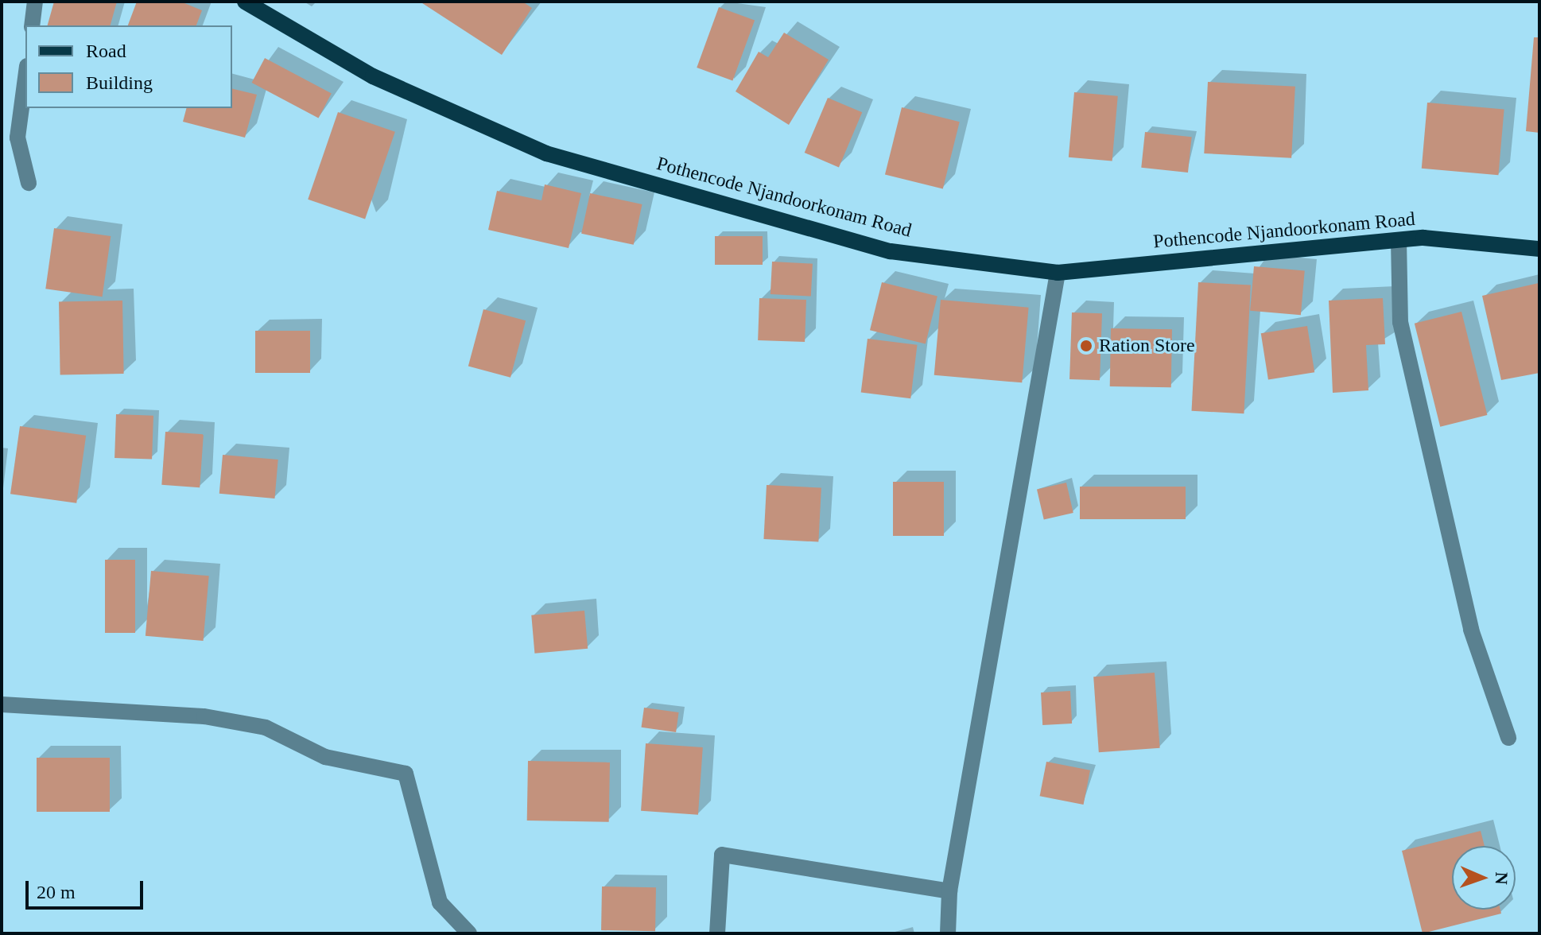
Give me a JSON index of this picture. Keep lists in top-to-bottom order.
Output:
{
  "streets": {
    "main road": ["Pothencode Njandoorkonam Road"]
  },
  "places": ["Ration Store"],
  "legend": ["Road", "Building"],
  "scale_bar": "20 m",
  "north": "right"
}
